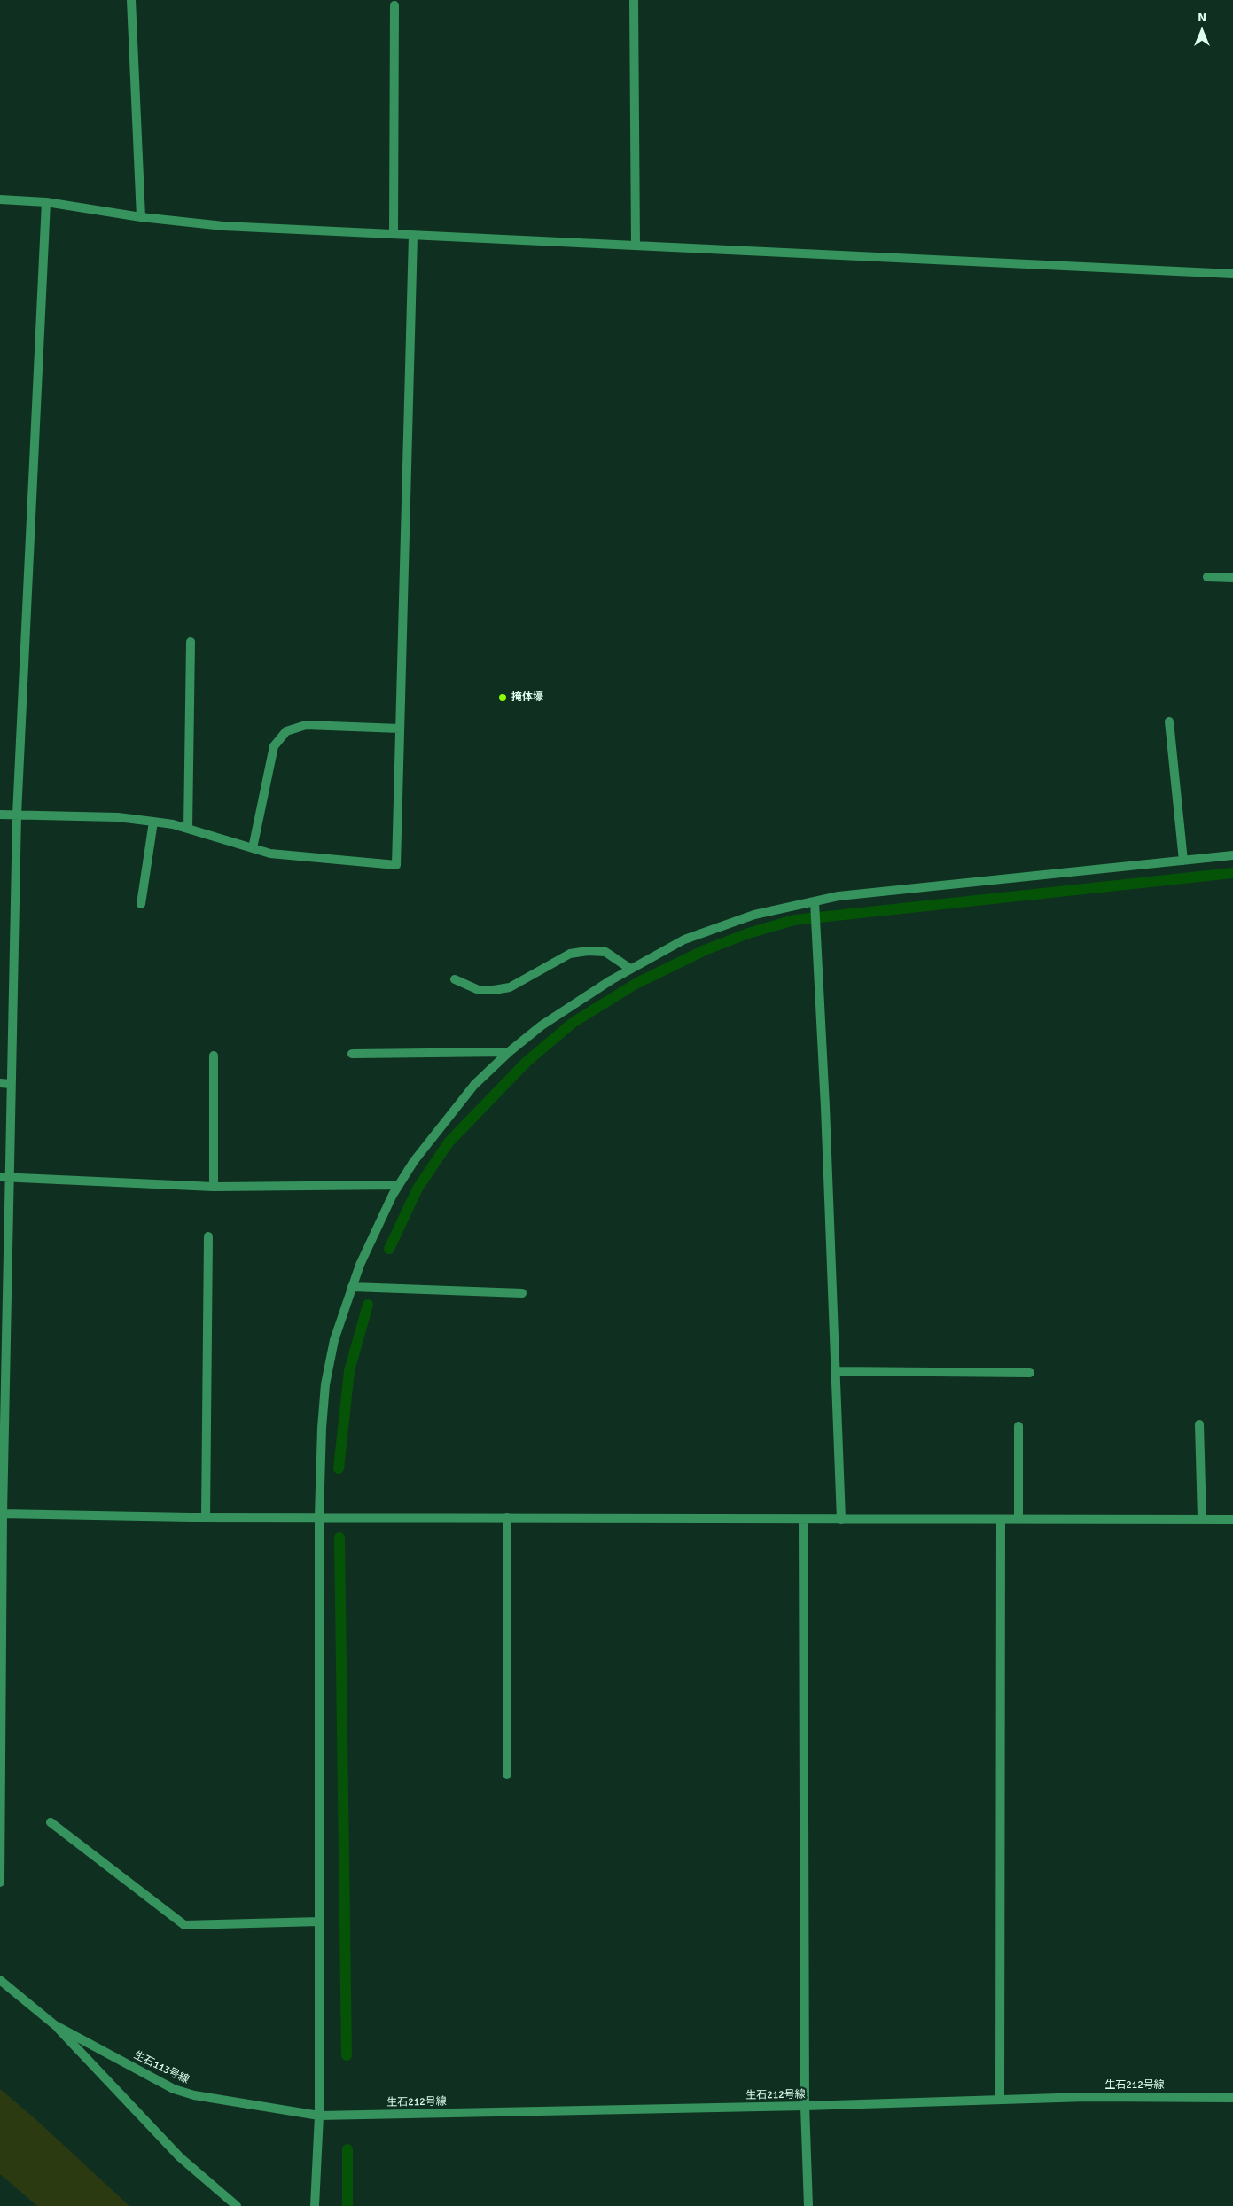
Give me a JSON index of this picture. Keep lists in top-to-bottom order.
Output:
{
  "streets": {
    "street": ["生石113号線", "生石212号線"]
  },
  "crossings": [
    ["生石113号線", "生石212号線"]
  ],
  "places": ["掩体壕"],
  "north": "top"
}
